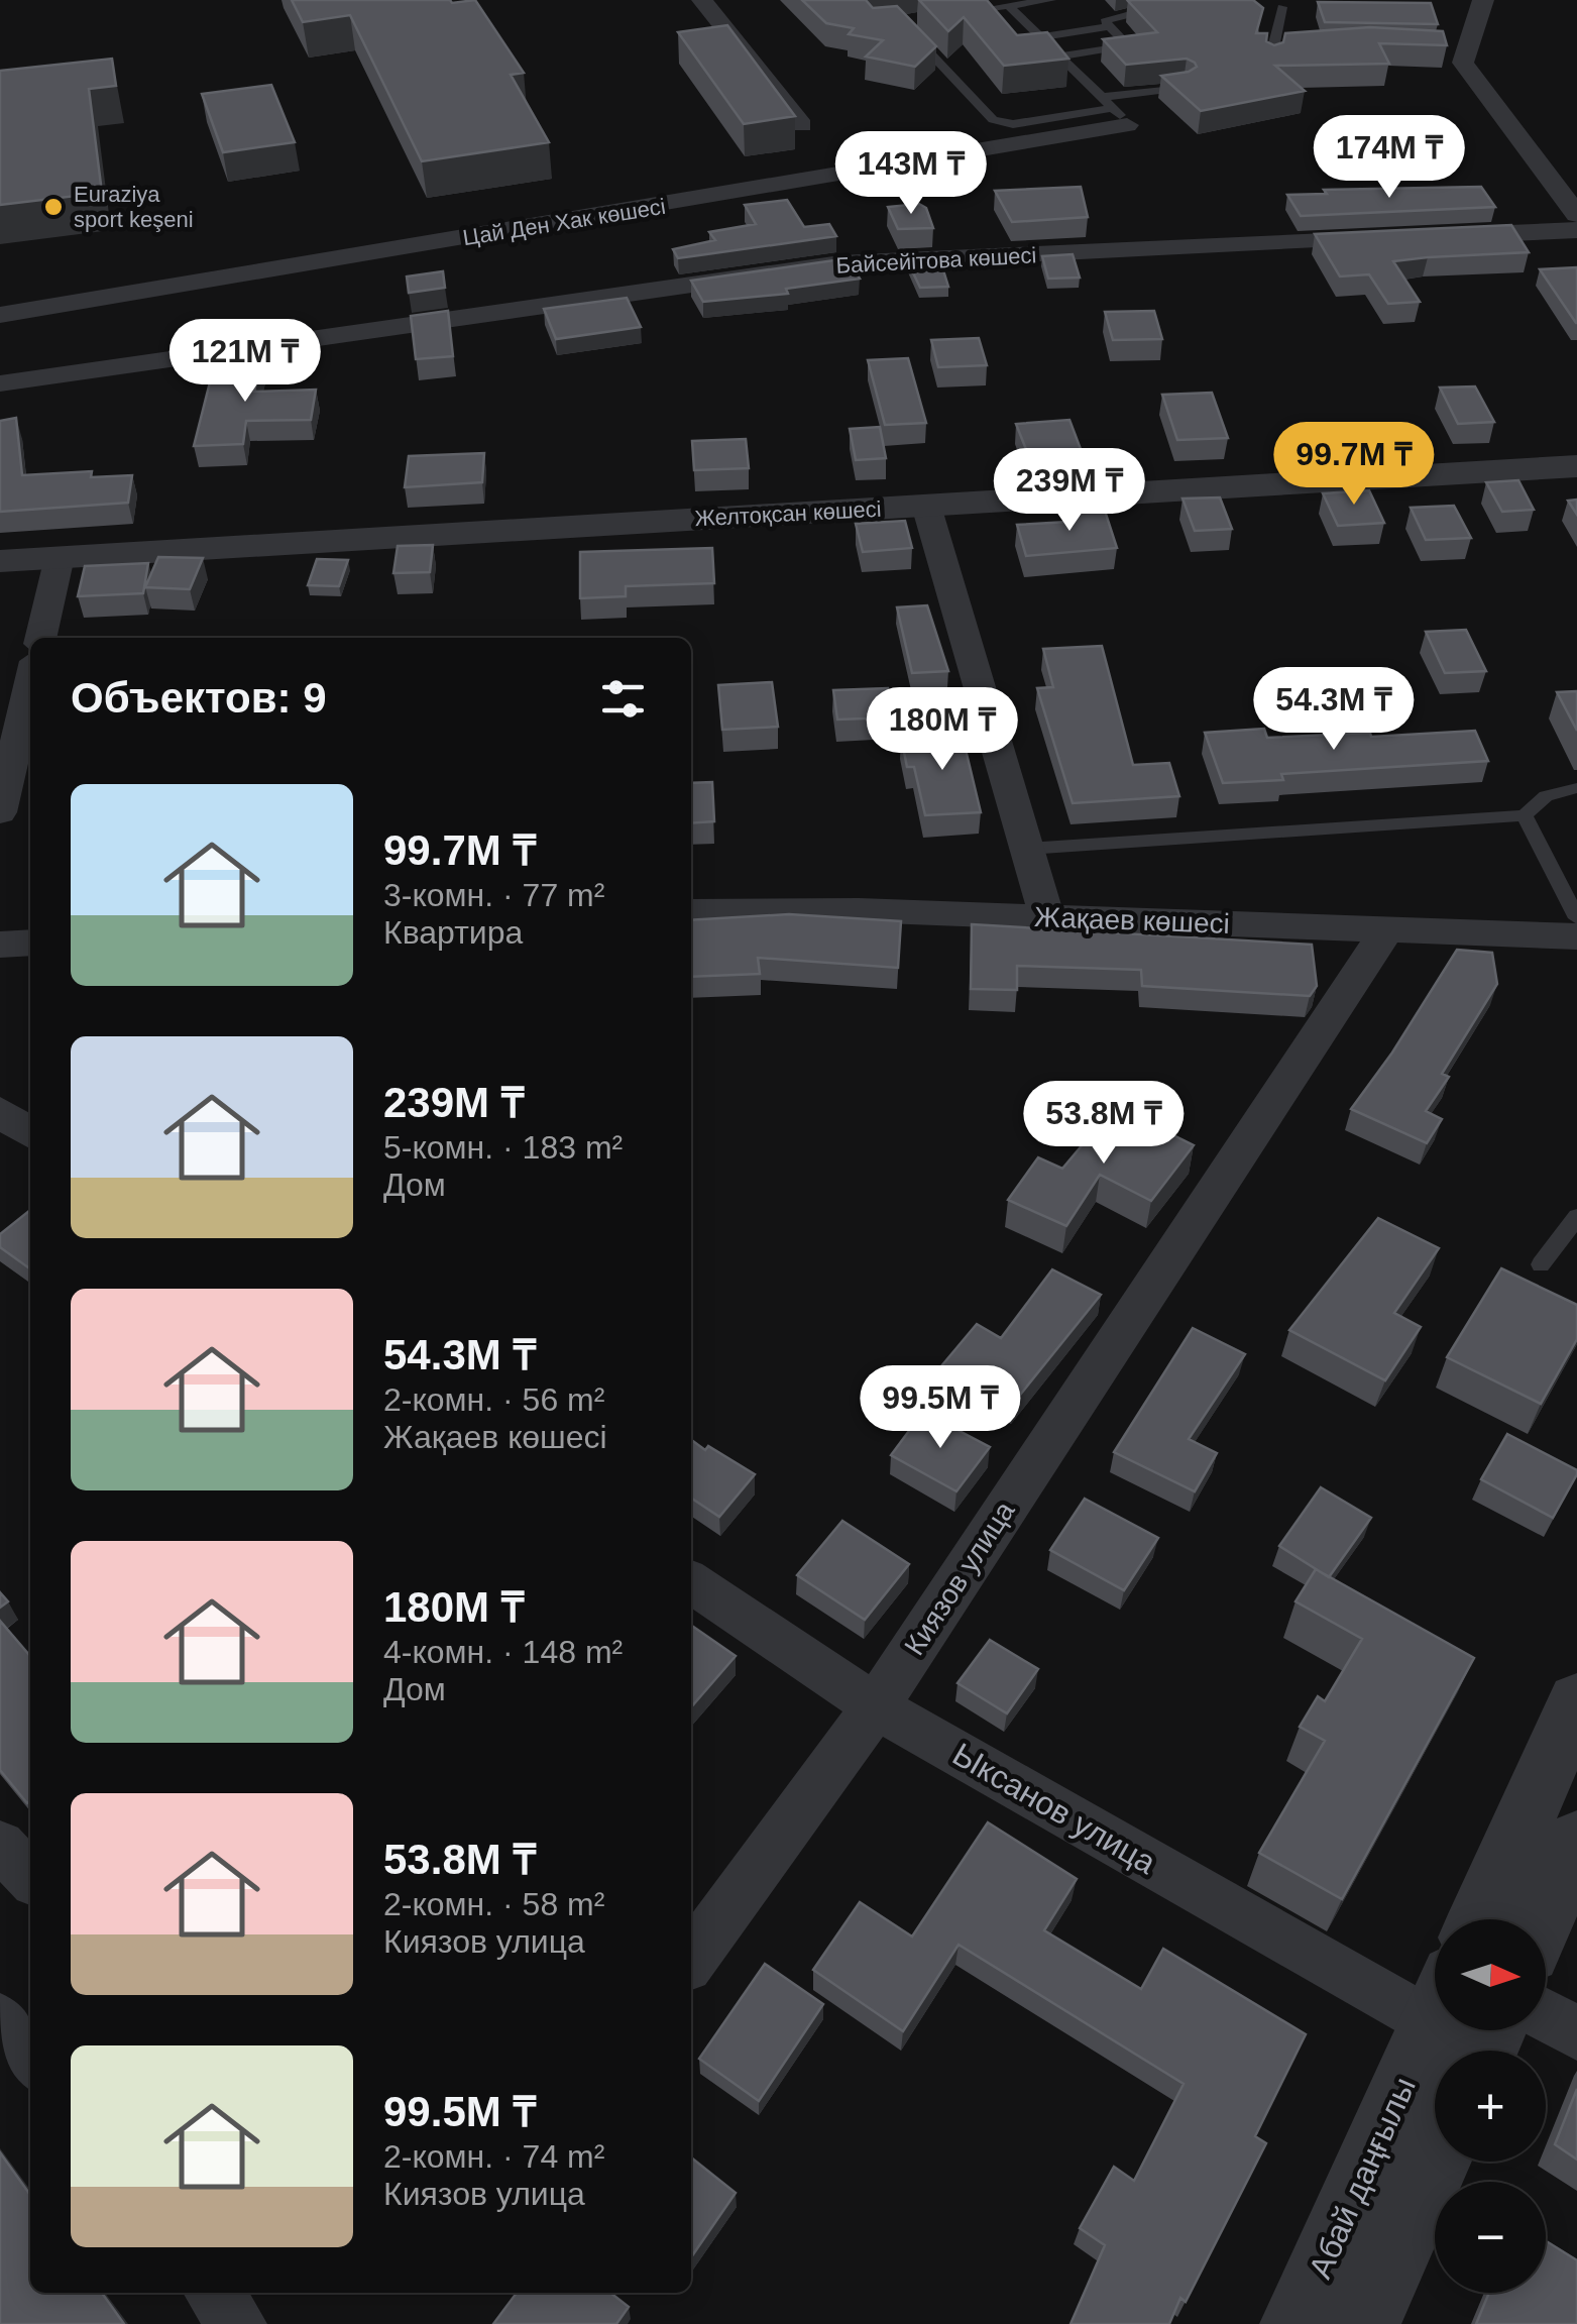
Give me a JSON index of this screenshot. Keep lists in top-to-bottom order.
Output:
{
  "streets": {
    "street": [
      "Цай Ден Хак көшесі",
      "Байсейітова көшесі",
      "Желтоқсан көшесі",
      "Жақаев көшесі",
      "Киязов улица",
      "Ыксанов улица",
      "Абай даңғылы"
    ]
  },
  "crossings": [
    ["Жақаев көшесі", "Киязов улица"],
    ["Киязов улица", "Ыксанов улица"]
  ],
  "places": ["Euraziya sport keşeni"],
  "north": "right",
  "page": {
    "price": [
      "174M ₸",
      "143M ₸",
      "121M ₸",
      "99.7M ₸",
      "239M ₸",
      "54.3M ₸",
      "180M ₸",
      "53.8M ₸",
      "99.5M ₸"
    ],
    "heading": "Объектов: 9",
    "list": [
      {
        "name": "99.7M ₸",
        "note": "3-комн. · 77 m² · Квартира"
      },
      {
        "name": "239M ₸",
        "note": "5-комн. · 183 m² · Дом"
      },
      {
        "name": "54.3M ₸",
        "note": "2-комн. · 56 m² · Жақаев көшесі"
      },
      {
        "name": "180M ₸",
        "note": "4-комн. · 148 m² · Дом"
      },
      {
        "name": "53.8M ₸",
        "note": "2-комн. · 58 m² · Киязов улица"
      },
      {
        "name": "99.5M ₸",
        "note": "2-комн. · 74 m² · Киязов улица"
      }
    ],
    "map_buttons": ["+", "−"]
  }
}
